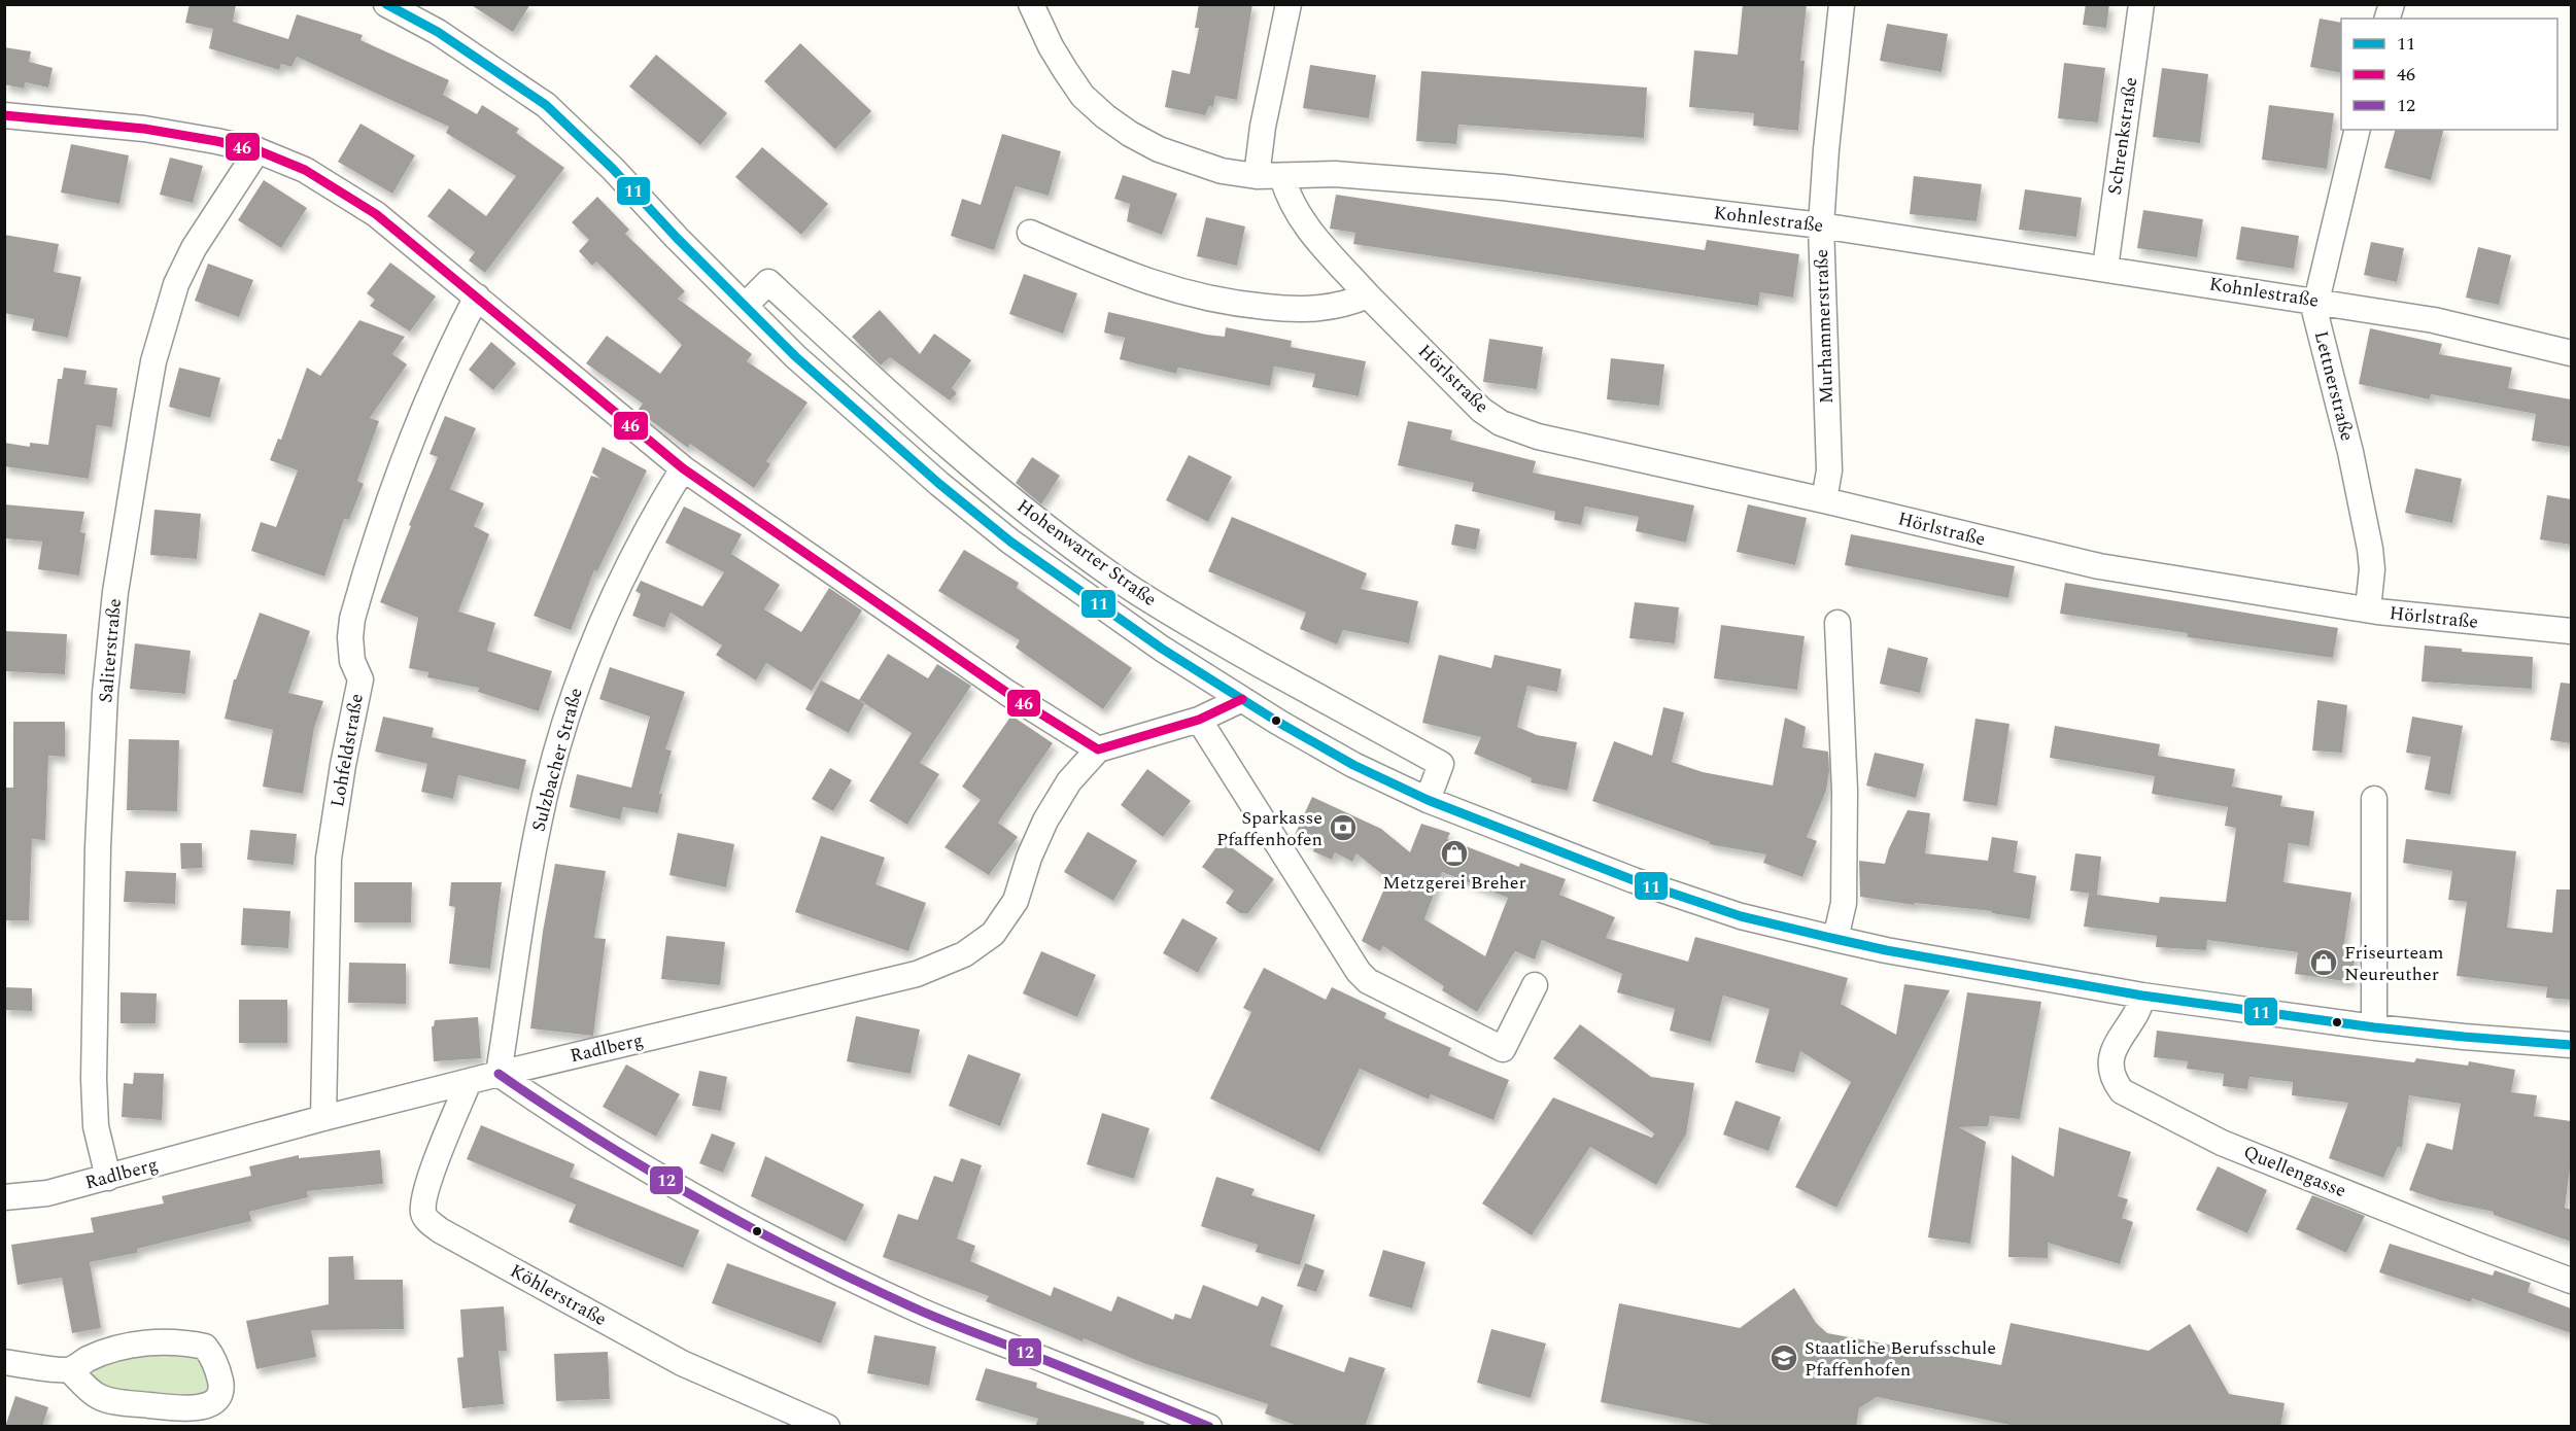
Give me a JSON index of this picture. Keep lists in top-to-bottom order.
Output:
{
  "streets": {
    "street": [
      "Schrenkstraße",
      "Kohnlestraße",
      "Murhammerstraße",
      "Hörlstraße",
      "Lettnerstraße",
      "Hohenwarter Straße",
      "Saliterstraße",
      "Lohfeldstraße",
      "Sulzbacher Straße",
      "Radlberg",
      "Quellengasse",
      "Köhlerstraße"
    ]
  },
  "crossings": [
    ["Schrenkstraße", "Kohnlestraße"],
    ["Kohnlestraße", "Murhammerstraße"],
    ["Kohnlestraße", "Hörlstraße"],
    ["Kohnlestraße", "Lettnerstraße"],
    ["Murhammerstraße", "Hörlstraße"],
    ["Hörlstraße", "Lettnerstraße"],
    ["Hohenwarter Straße", "Quellengasse"],
    ["Saliterstraße", "Radlberg"],
    ["Lohfeldstraße", "Radlberg"],
    ["Sulzbacher Straße", "Radlberg"],
    ["Radlberg", "Köhlerstraße"]
  ],
  "places": {
    "bank": ["Sparkasse Pfaffenhofen"],
    "shop": ["Metzgerei Breher", "Friseurteam Neureuther"],
    "school or university": ["Staatliche Berufsschule Pfaffenhofen"]
  },
  "lines": ["transit line 11", "transit line 46", "transit line 12"],
  "legend": ["11", "46", "12"]
}
